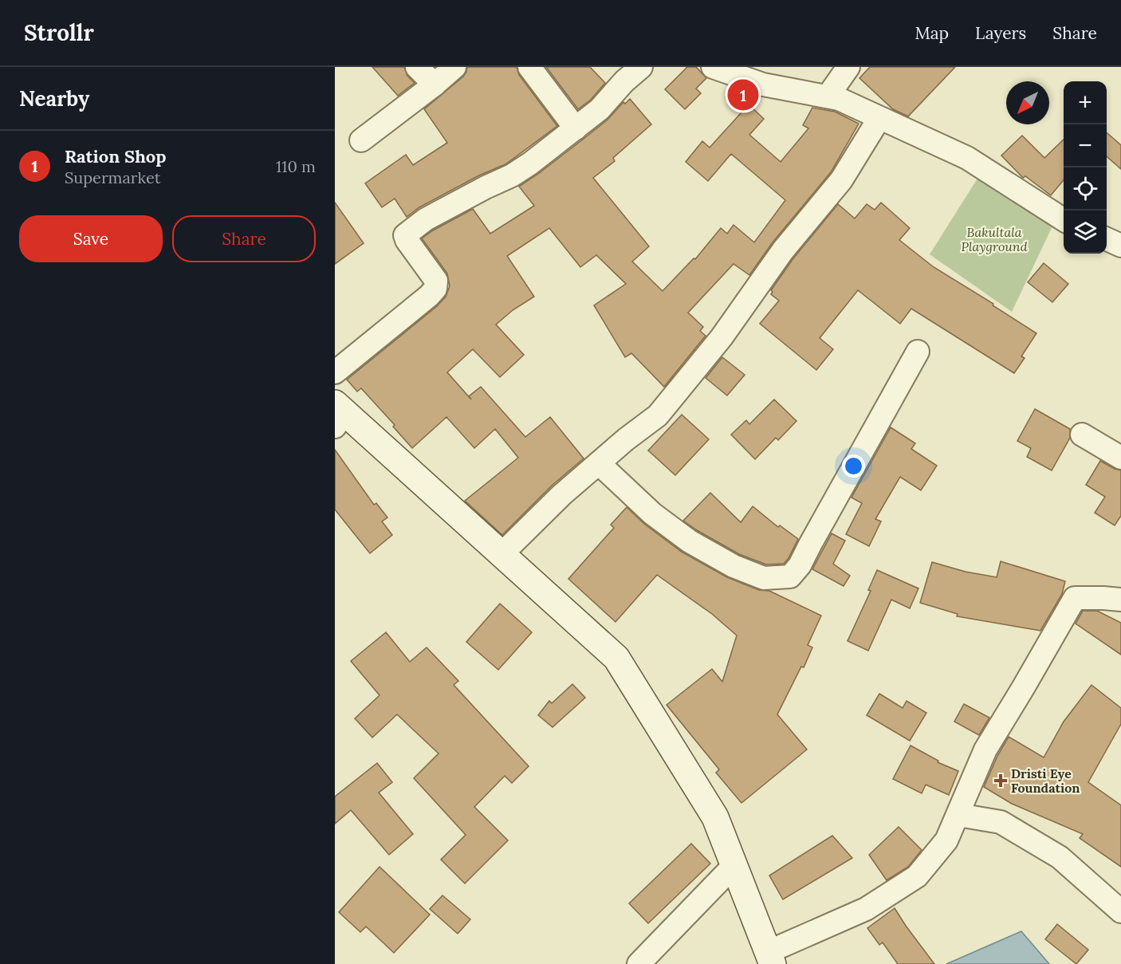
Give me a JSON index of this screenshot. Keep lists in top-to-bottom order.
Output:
{
  "parks": ["Bakultala Playground"],
  "places": {
    "health": ["Dristi Eye Foundation"]
  },
  "north": "bottom left",
  "page": {
    "header": "Strollr",
    "nav": ["Map", "Layers", "Share"],
    "heading": "Nearby",
    "pins": "1",
    "map_buttons": ["+", "−"],
    "list": [
      {
        "mark": "1",
        "name": "Ration Shop",
        "note": "Supermarket",
        "value": "110 m"
      }
    ],
    "buttons": ["Save", "Share"]
  }
}
